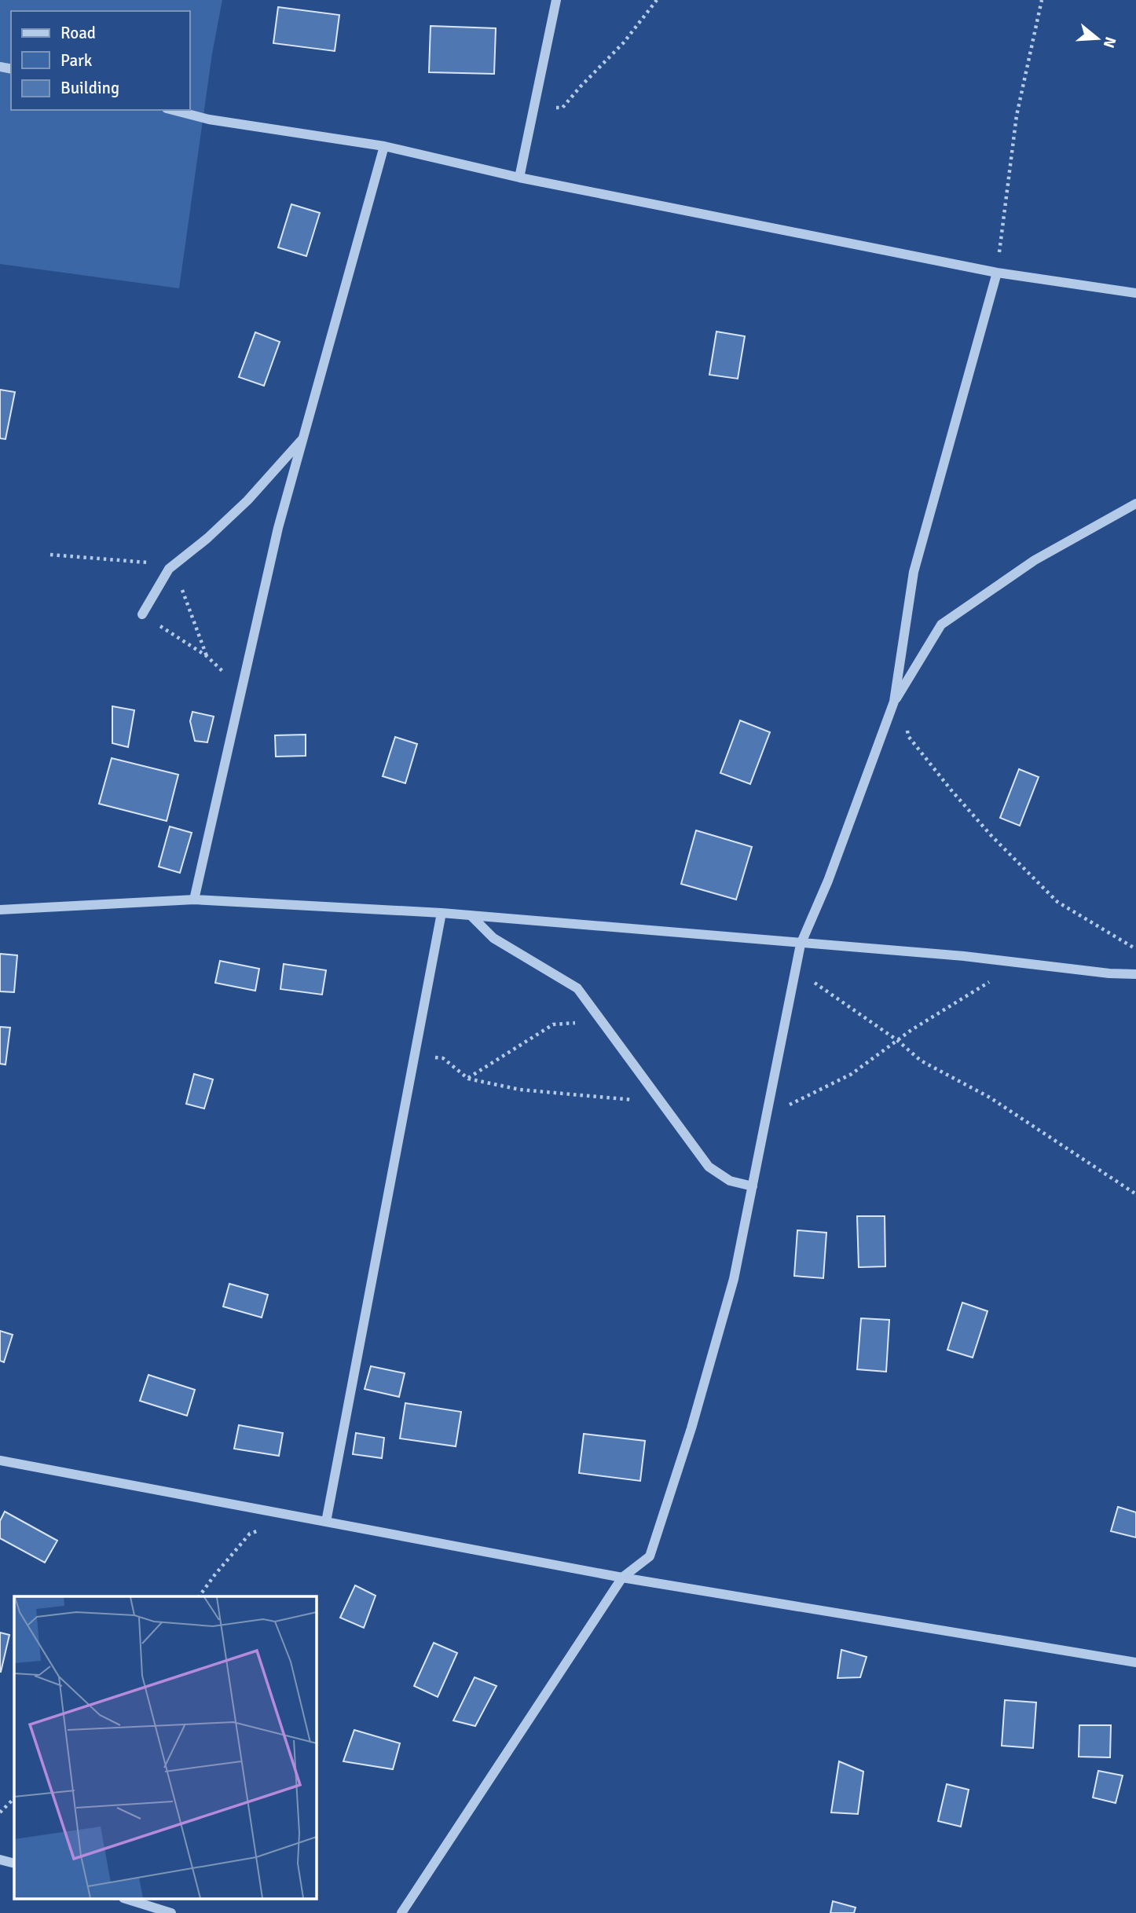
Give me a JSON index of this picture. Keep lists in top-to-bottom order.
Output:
{
  "legend": ["Road", "Park", "Building"],
  "north": "right"
}
